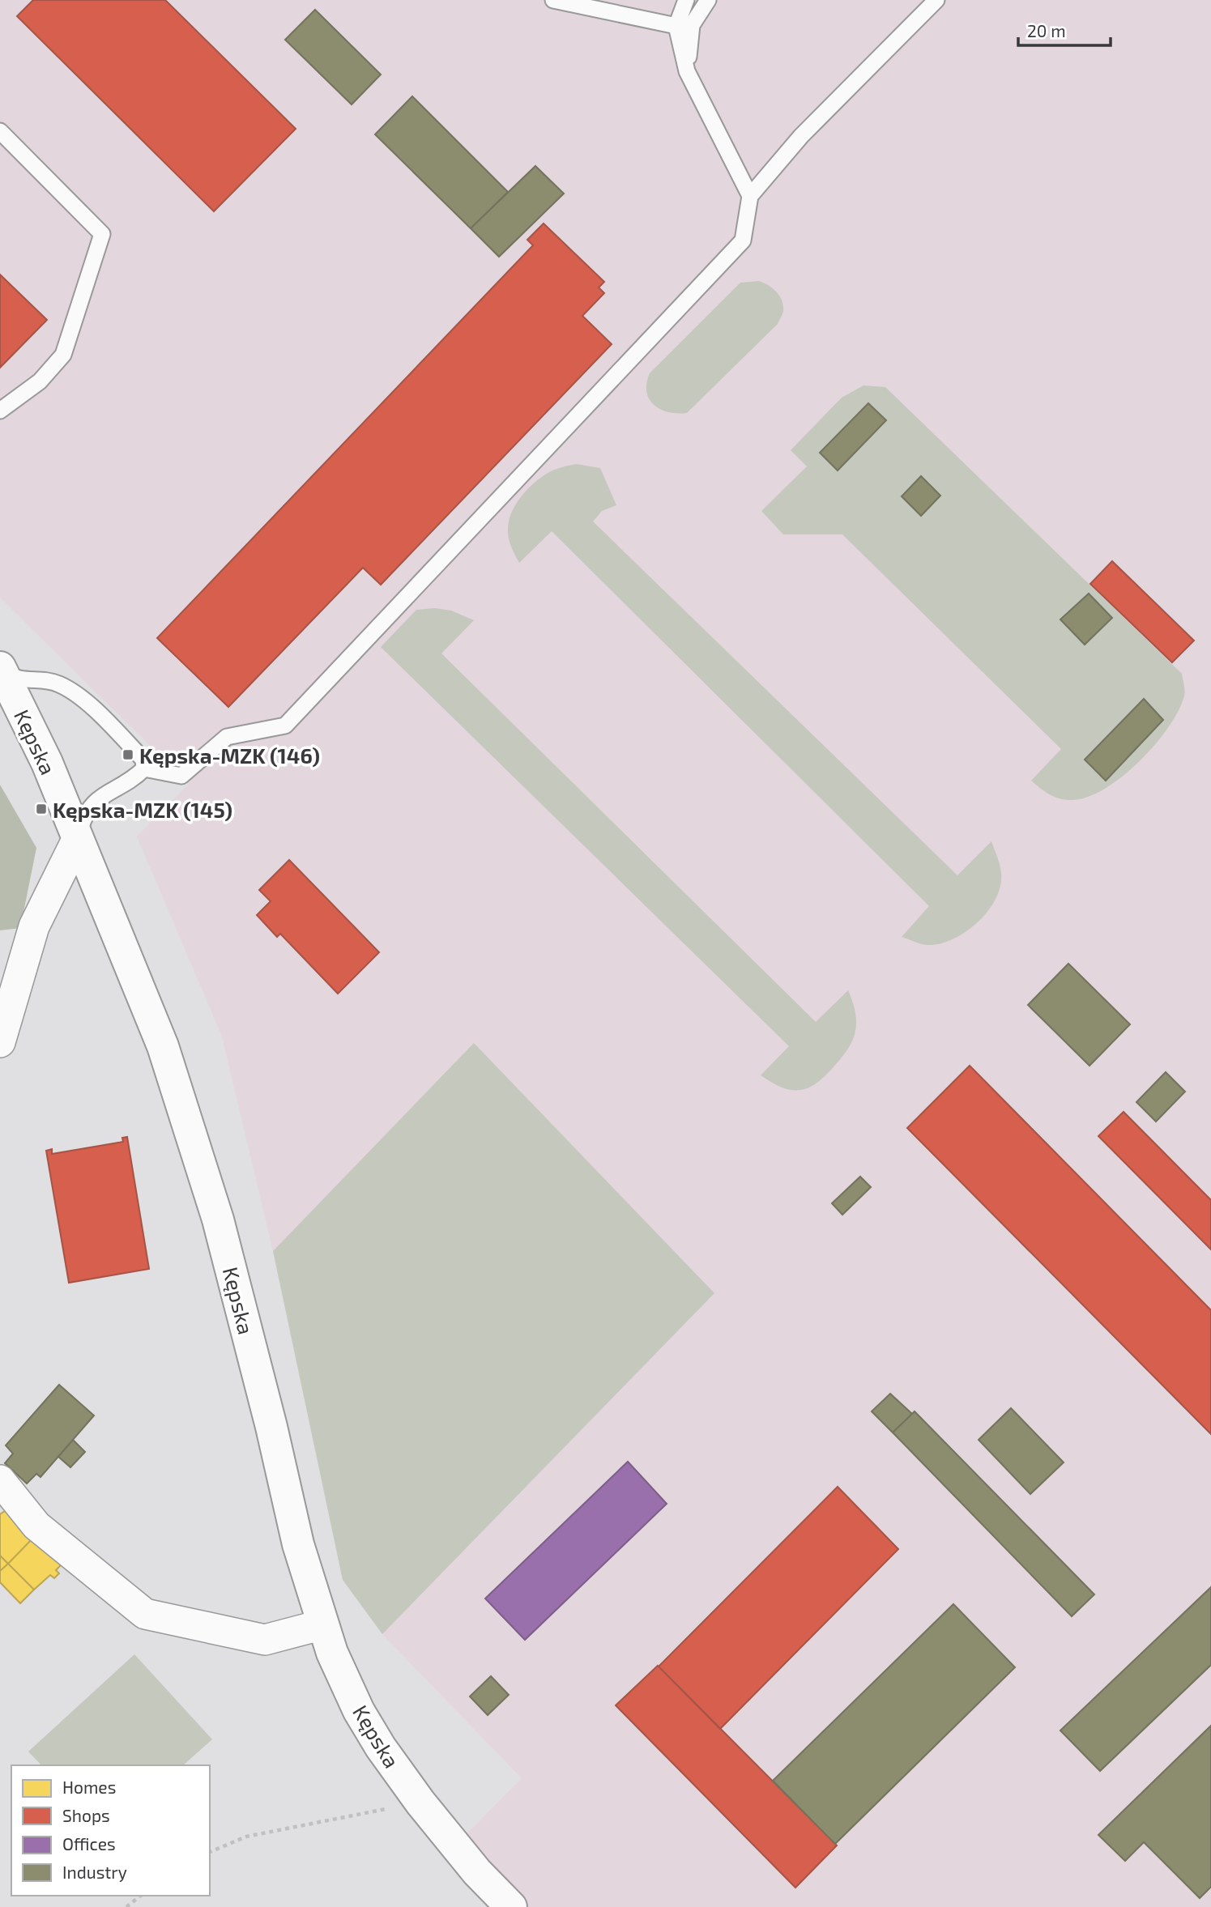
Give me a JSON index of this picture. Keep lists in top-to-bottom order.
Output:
{
  "streets": {
    "street": ["Kępska"]
  },
  "places": {
    "transit": ["Kępska-MZK (146)", "Kępska-MZK (145)"]
  },
  "legend": [
    "Homes",
    "Shops",
    "Offices",
    "Industry"
  ],
  "scale_bar": "20 m"
}
